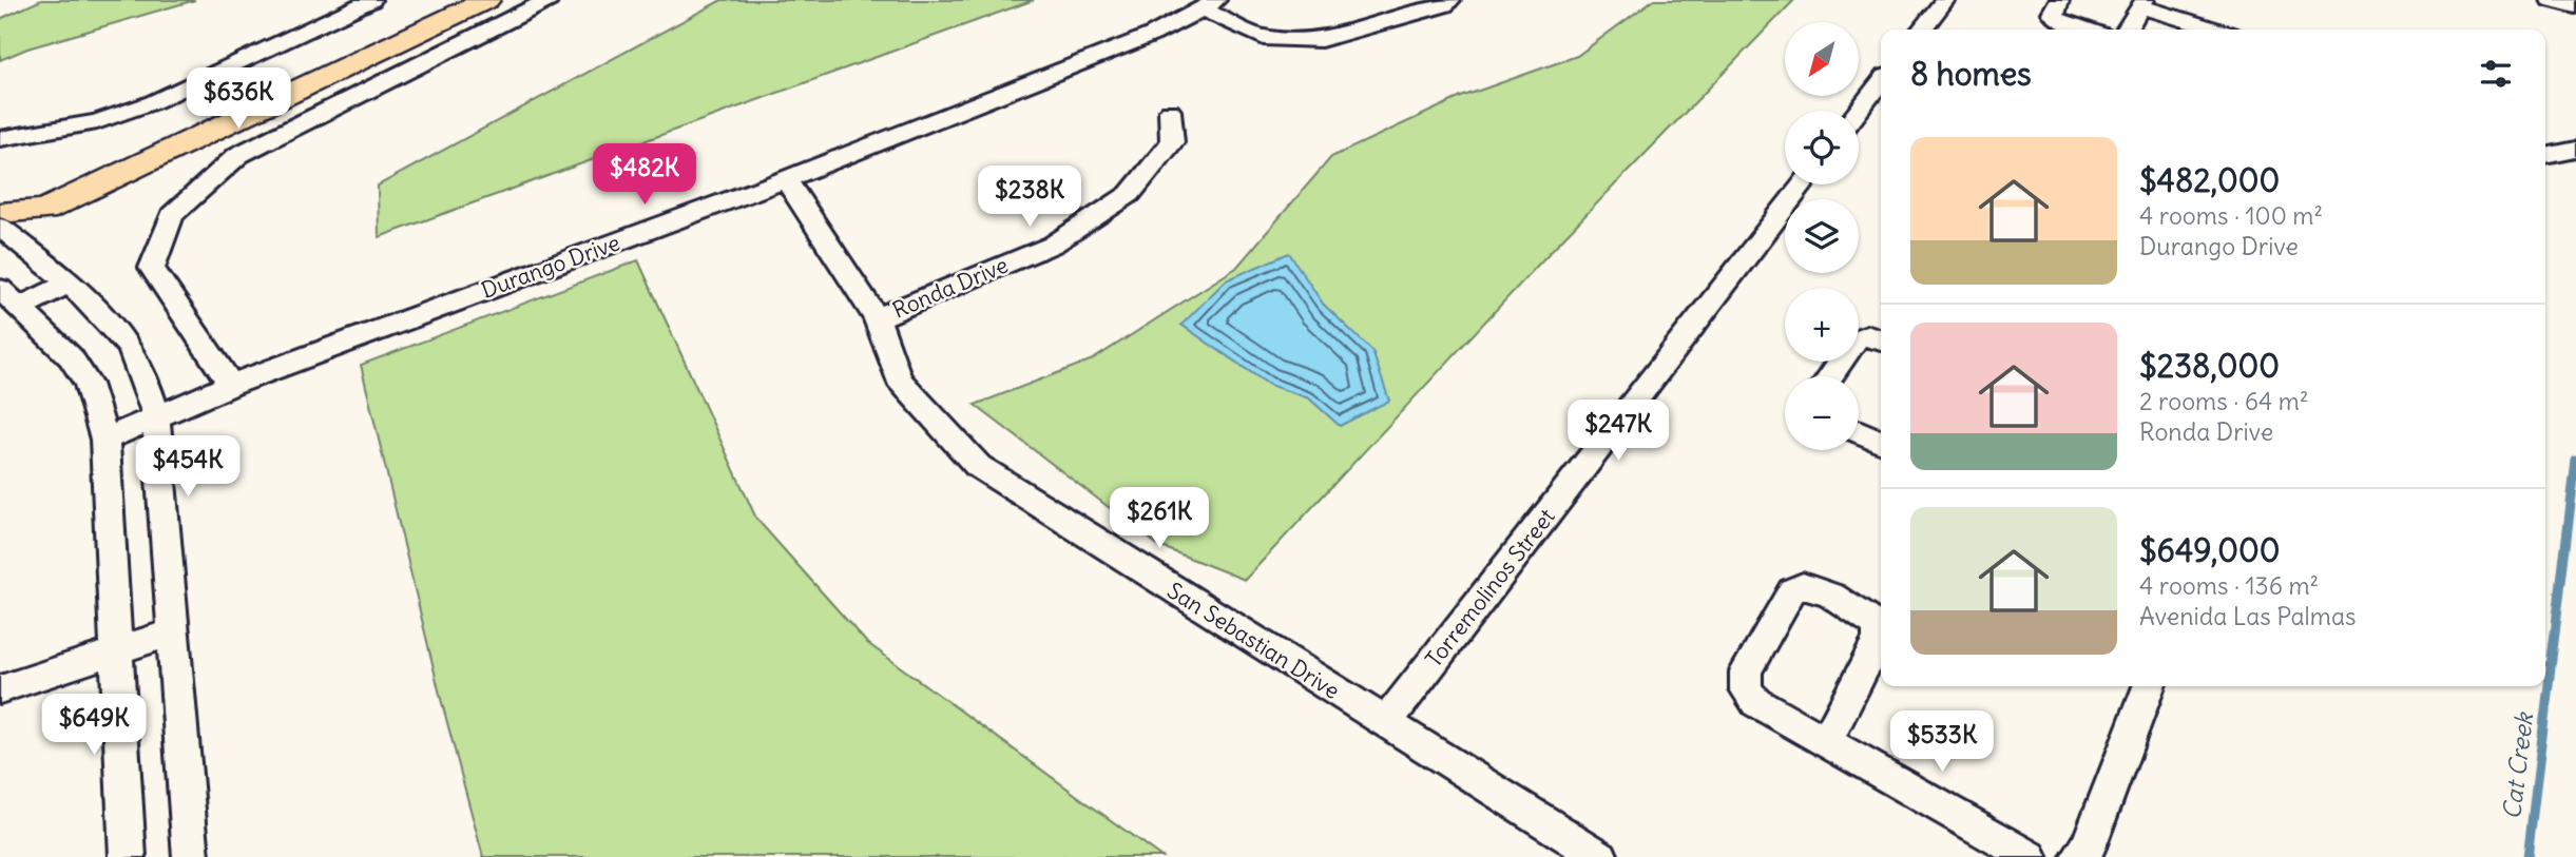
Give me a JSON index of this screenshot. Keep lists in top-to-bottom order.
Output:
{
  "streets": {
    "street": [
      "Durango Drive",
      "Ronda Drive",
      "Torremolinos Street",
      "San Sebastian Drive"
    ]
  },
  "crossings": [
    ["Durango Drive", "San Sebastian Drive"],
    ["Ronda Drive", "San Sebastian Drive"],
    ["Torremolinos Street", "San Sebastian Drive"]
  ],
  "water": ["Cat Creek"],
  "north": "bottom left",
  "page": {
    "map_buttons": ["+", "−"],
    "heading": "8 homes",
    "price": [
      "$636K",
      "$482K",
      "$238K",
      "$247K",
      "$454K",
      "$261K",
      "$649K",
      "$533K"
    ],
    "list": [
      {
        "name": "$482,000",
        "note": "4 rooms · 100 m² · Durango Drive"
      },
      {
        "name": "$238,000",
        "note": "2 rooms · 64 m² · Ronda Drive"
      },
      {
        "name": "$649,000",
        "note": "4 rooms · 136 m² · Avenida Las Palmas"
      }
    ]
  }
}
